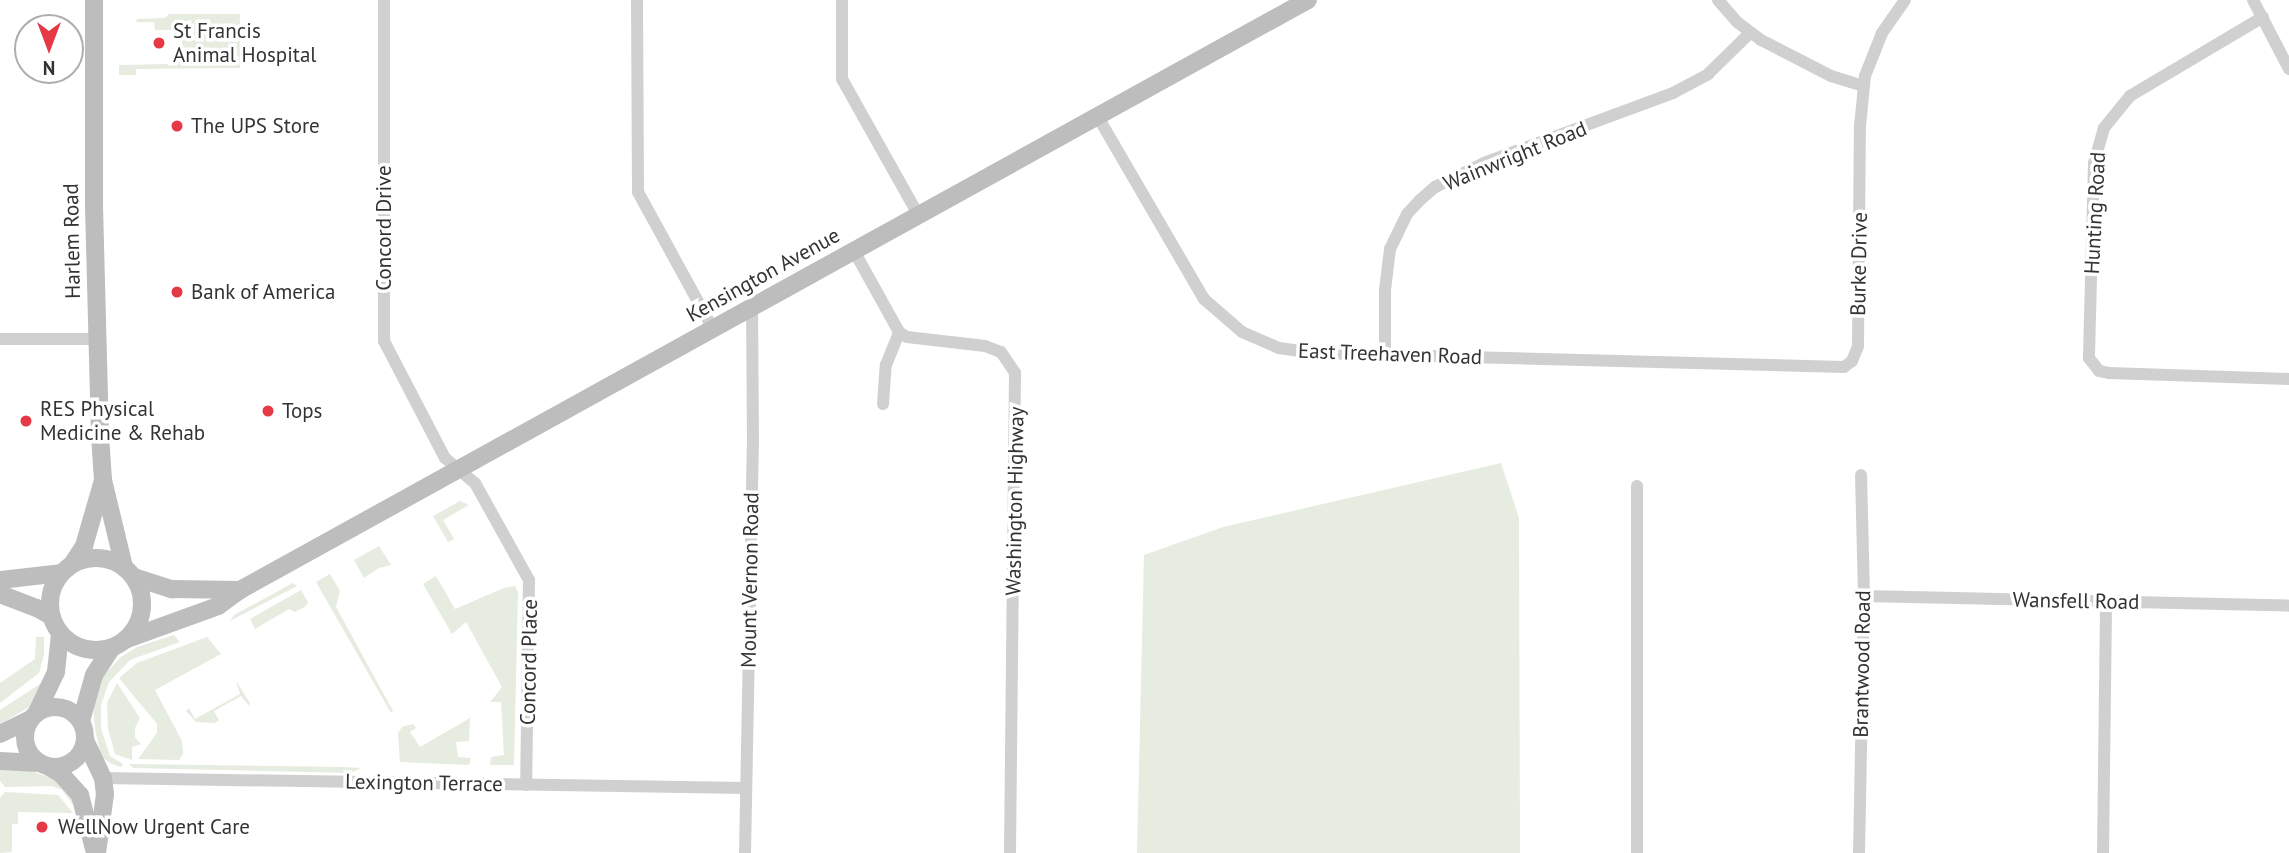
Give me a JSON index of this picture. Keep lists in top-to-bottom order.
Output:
{
  "streets": {
    "street": [
      "Wainwright Road",
      "Hunting Road",
      "Concord Drive",
      "Harlem Road",
      "Burke Drive",
      "Kensington Avenue",
      "East Treehaven Road",
      "Washington Highway",
      "Mount Vernon Road",
      "Wansfell Road",
      "Concord Place",
      "Brantwood Road",
      "Lexington Terrace"
    ]
  },
  "crossings": [
    ["Wainwright Road", "East Treehaven Road"],
    ["Concord Drive", "Concord Place"],
    ["Harlem Road", "Kensington Avenue"],
    ["Burke Drive", "East Treehaven Road"],
    ["Kensington Avenue", "East Treehaven Road"],
    ["Kensington Avenue", "Mount Vernon Road"],
    ["Kensington Avenue", "Concord Place"],
    ["Mount Vernon Road", "Lexington Terrace"],
    ["Wansfell Road", "Brantwood Road"],
    ["Concord Place", "Lexington Terrace"]
  ],
  "places": [
    "St Francis Animal Hospital",
    "The UPS Store",
    "Bank of America",
    "Tops",
    "RES Physical Medicine & Rehab",
    "WellNow Urgent Care"
  ],
  "north": "bottom"
}
